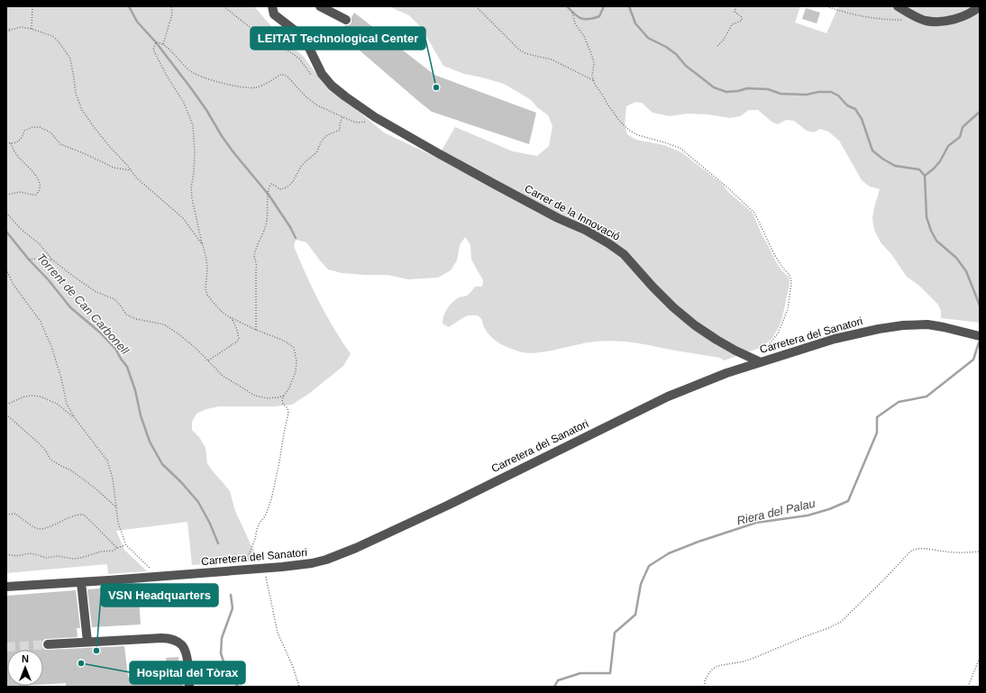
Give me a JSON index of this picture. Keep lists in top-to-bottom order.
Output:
{
  "streets": {
    "street": ["Carrer de la Innovació", "Carretera del Sanatori"]
  },
  "crossings": [
    ["Carrer de la Innovació", "Carretera del Sanatori"]
  ],
  "water": ["Torrent de Can Carbonell", "Riera del Palau"],
  "places": ["LEITAT Technological Center", "VSN Headquarters", "Hospital del Tòrax"],
  "north": "top"
}
